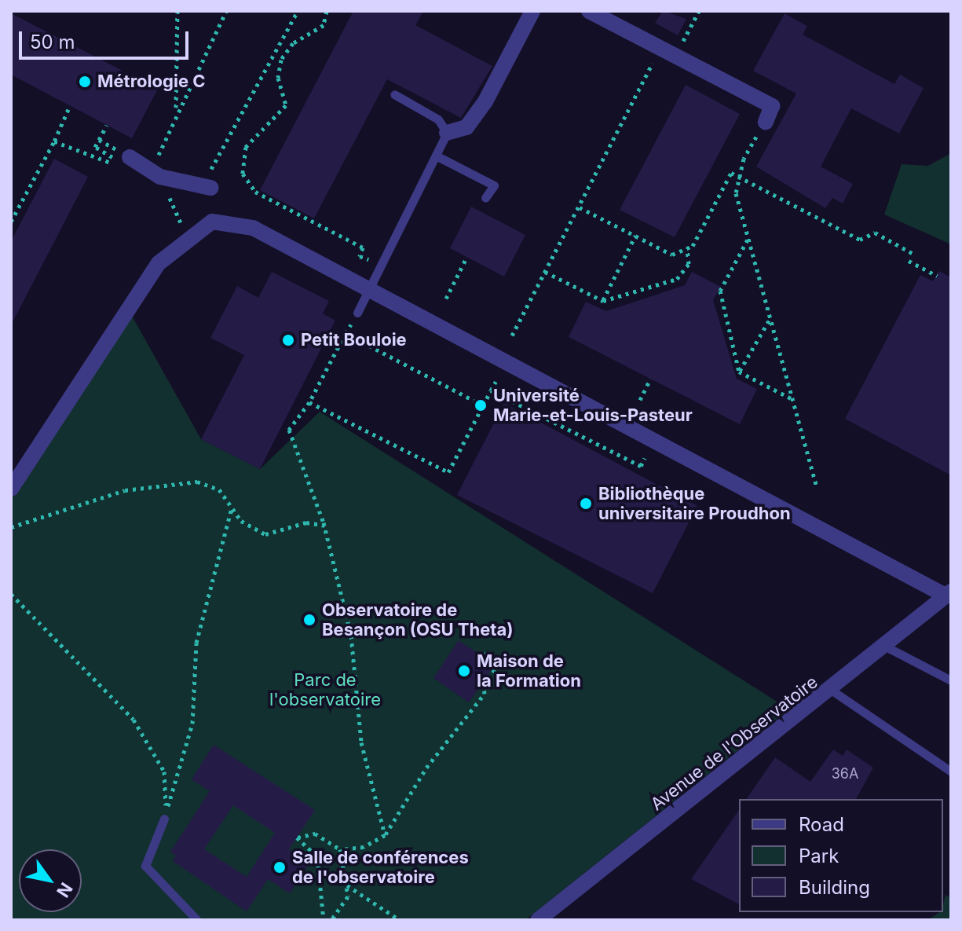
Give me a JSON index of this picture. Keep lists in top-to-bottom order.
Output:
{
  "streets": {
    "street": ["Avenue de l'Observatoire"]
  },
  "parks": ["Parc de l'observatoire"],
  "places": [
    "Métrologie C",
    "Petit Bouloie",
    "Université Marie-et-Louis-Pasteur",
    "Bibliothèque universitaire Proudhon",
    "Observatoire de Besançon (OSU Theta)",
    "Maison de la Formation",
    "Salle de conférences de l'observatoire"
  ],
  "house_numbers": ["36A"],
  "legend": ["Road", "Park", "Building"],
  "scale_bar": "50 m",
  "north": "bottom right"
}
